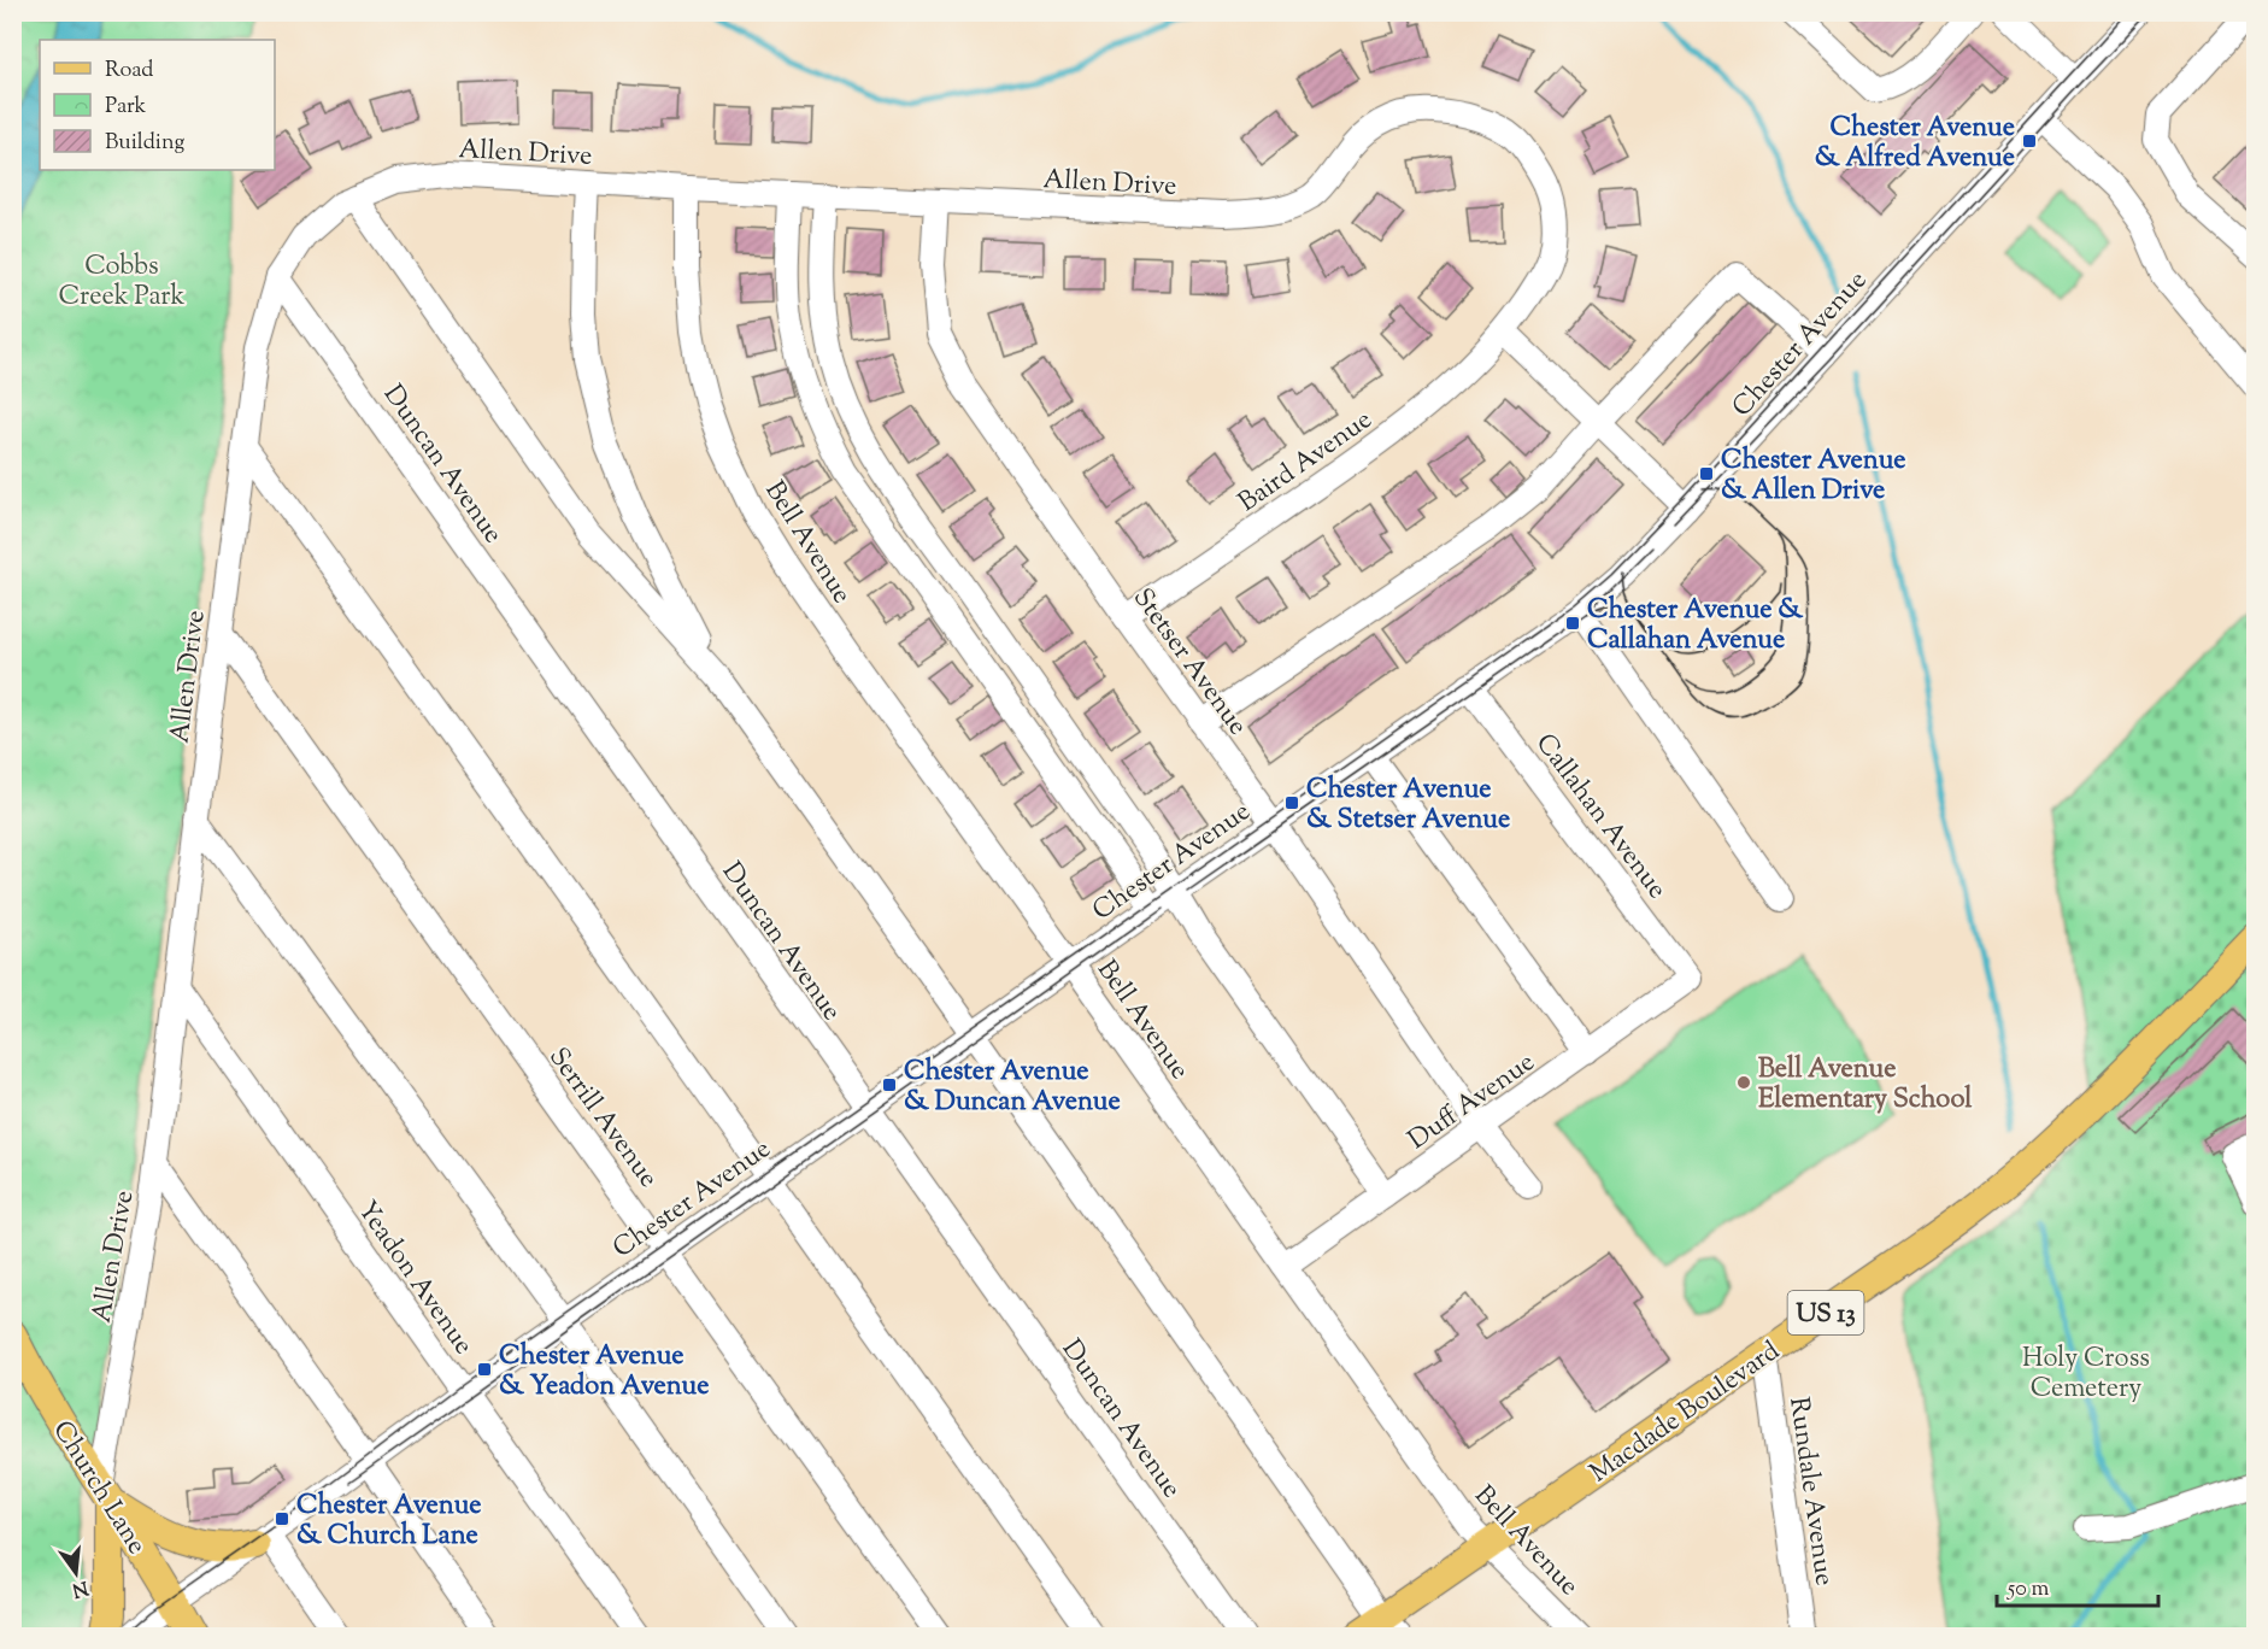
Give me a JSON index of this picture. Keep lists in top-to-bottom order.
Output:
{
  "streets": {
    "main road": ["US 13", "Macdade Boulevard", "Church Lane"],
    "street": [
      "Allen Drive",
      "Chester Avenue",
      "Baird Avenue",
      "Duncan Avenue",
      "Bell Avenue",
      "Stetser Avenue",
      "Callahan Avenue",
      "Duff Avenue",
      "Serrill Avenue",
      "Yeadon Avenue",
      "Rundale Avenue"
    ]
  },
  "crossings": [
    ["Allen Drive", "Baird Avenue"],
    ["Allen Drive", "Duncan Avenue"],
    ["Allen Drive", "Bell Avenue"],
    ["Allen Drive", "Stetser Avenue"],
    ["Allen Drive", "Serrill Avenue"],
    ["Allen Drive", "Yeadon Avenue"],
    ["Allen Drive", "Church Lane"],
    ["Chester Avenue", "Duncan Avenue"],
    ["Chester Avenue", "Bell Avenue"],
    ["Chester Avenue", "Stetser Avenue"],
    ["Chester Avenue", "Callahan Avenue"],
    ["Chester Avenue", "Serrill Avenue"],
    ["Chester Avenue", "Yeadon Avenue"],
    ["Chester Avenue", "Church Lane"],
    ["Baird Avenue", "Stetser Avenue"],
    ["Bell Avenue", "Duff Avenue"],
    ["Bell Avenue", "Macdade Boulevard"],
    ["Stetser Avenue", "Duff Avenue"],
    ["Callahan Avenue", "Duff Avenue"],
    ["Macdade Boulevard", "Rundale Avenue"]
  ],
  "parks": ["Cobbs Creek Park", "Holy Cross Cemetery"],
  "places": {
    "transit": [
      "Chester Avenue & Alfred Avenue",
      "Chester Avenue & Allen Drive",
      "Chester Avenue & Callahan Avenue",
      "Chester Avenue & Stetser Avenue",
      "Chester Avenue & Duncan Avenue",
      "Chester Avenue & Yeadon Avenue",
      "Chester Avenue & Church Lane"
    ],
    "other": ["Bell Avenue Elementary School"]
  },
  "legend": ["Road", "Park", "Building"],
  "scale_bar": "50 m",
  "north": "bottom"
}
